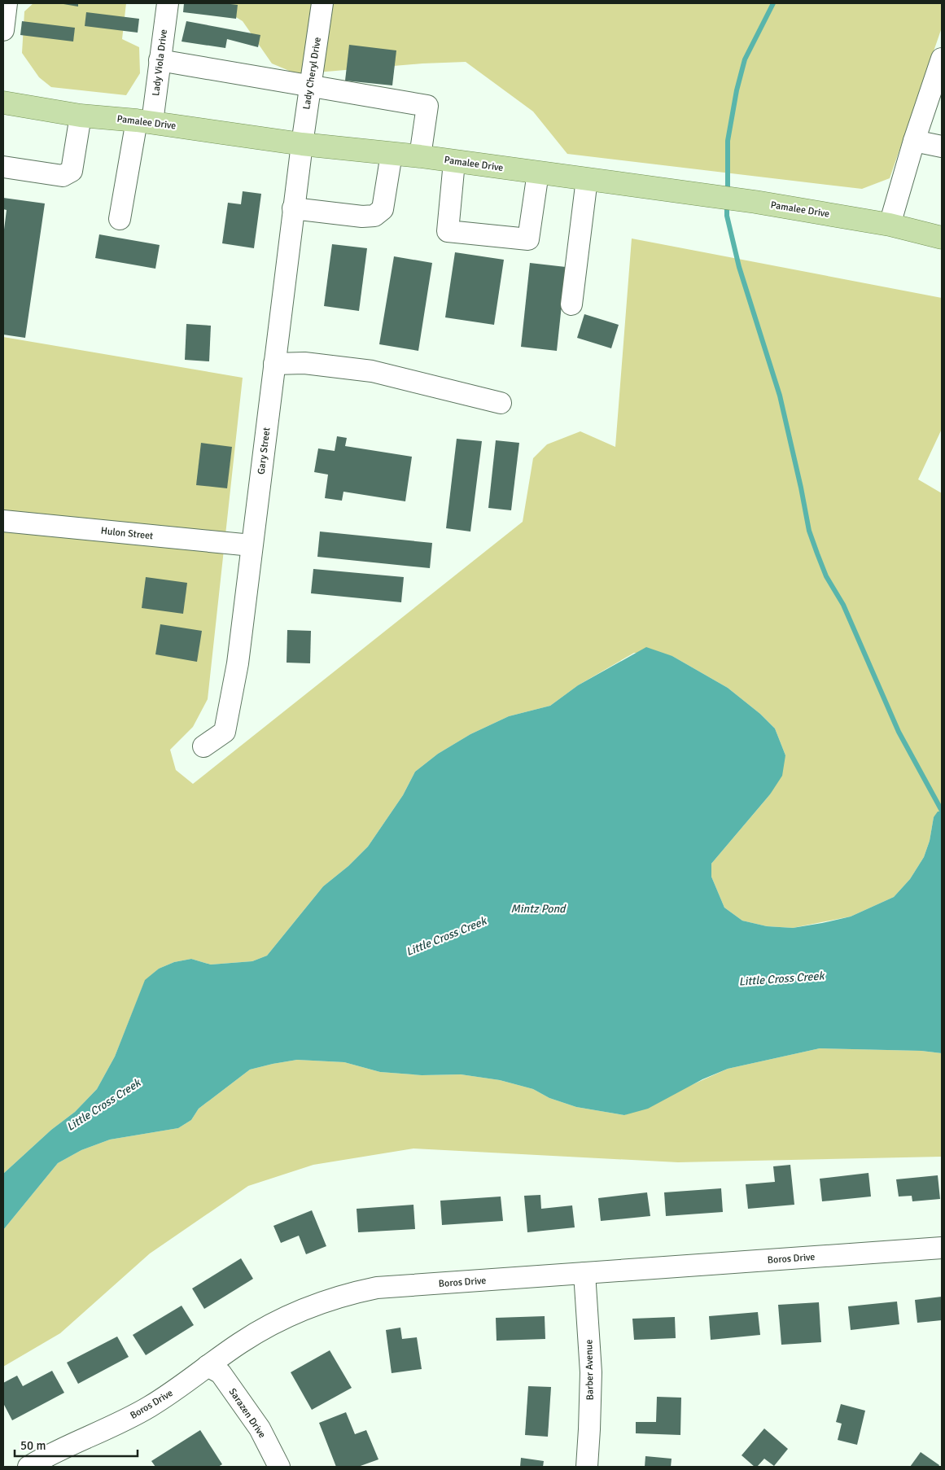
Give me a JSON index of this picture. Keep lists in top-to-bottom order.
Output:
{
  "streets": {
    "main road": ["Pamalee Drive"],
    "street": [
      "Lady Viola Drive",
      "Lady Cheryl Drive",
      "Gary Street",
      "Hulon Street",
      "Boros Drive",
      "Barber Avenue",
      "Sarazen Drive"
    ]
  },
  "crossings": [
    ["Lady Viola Drive", "Pamalee Drive"],
    ["Lady Cheryl Drive", "Pamalee Drive"],
    ["Lady Cheryl Drive", "Gary Street"],
    ["Pamalee Drive", "Gary Street"],
    ["Gary Street", "Hulon Street"],
    ["Boros Drive", "Barber Avenue"],
    ["Boros Drive", "Sarazen Drive"]
  ],
  "water": ["Mintz Pond", "Little Cross Creek"],
  "scale_bar": "50 m"
}
